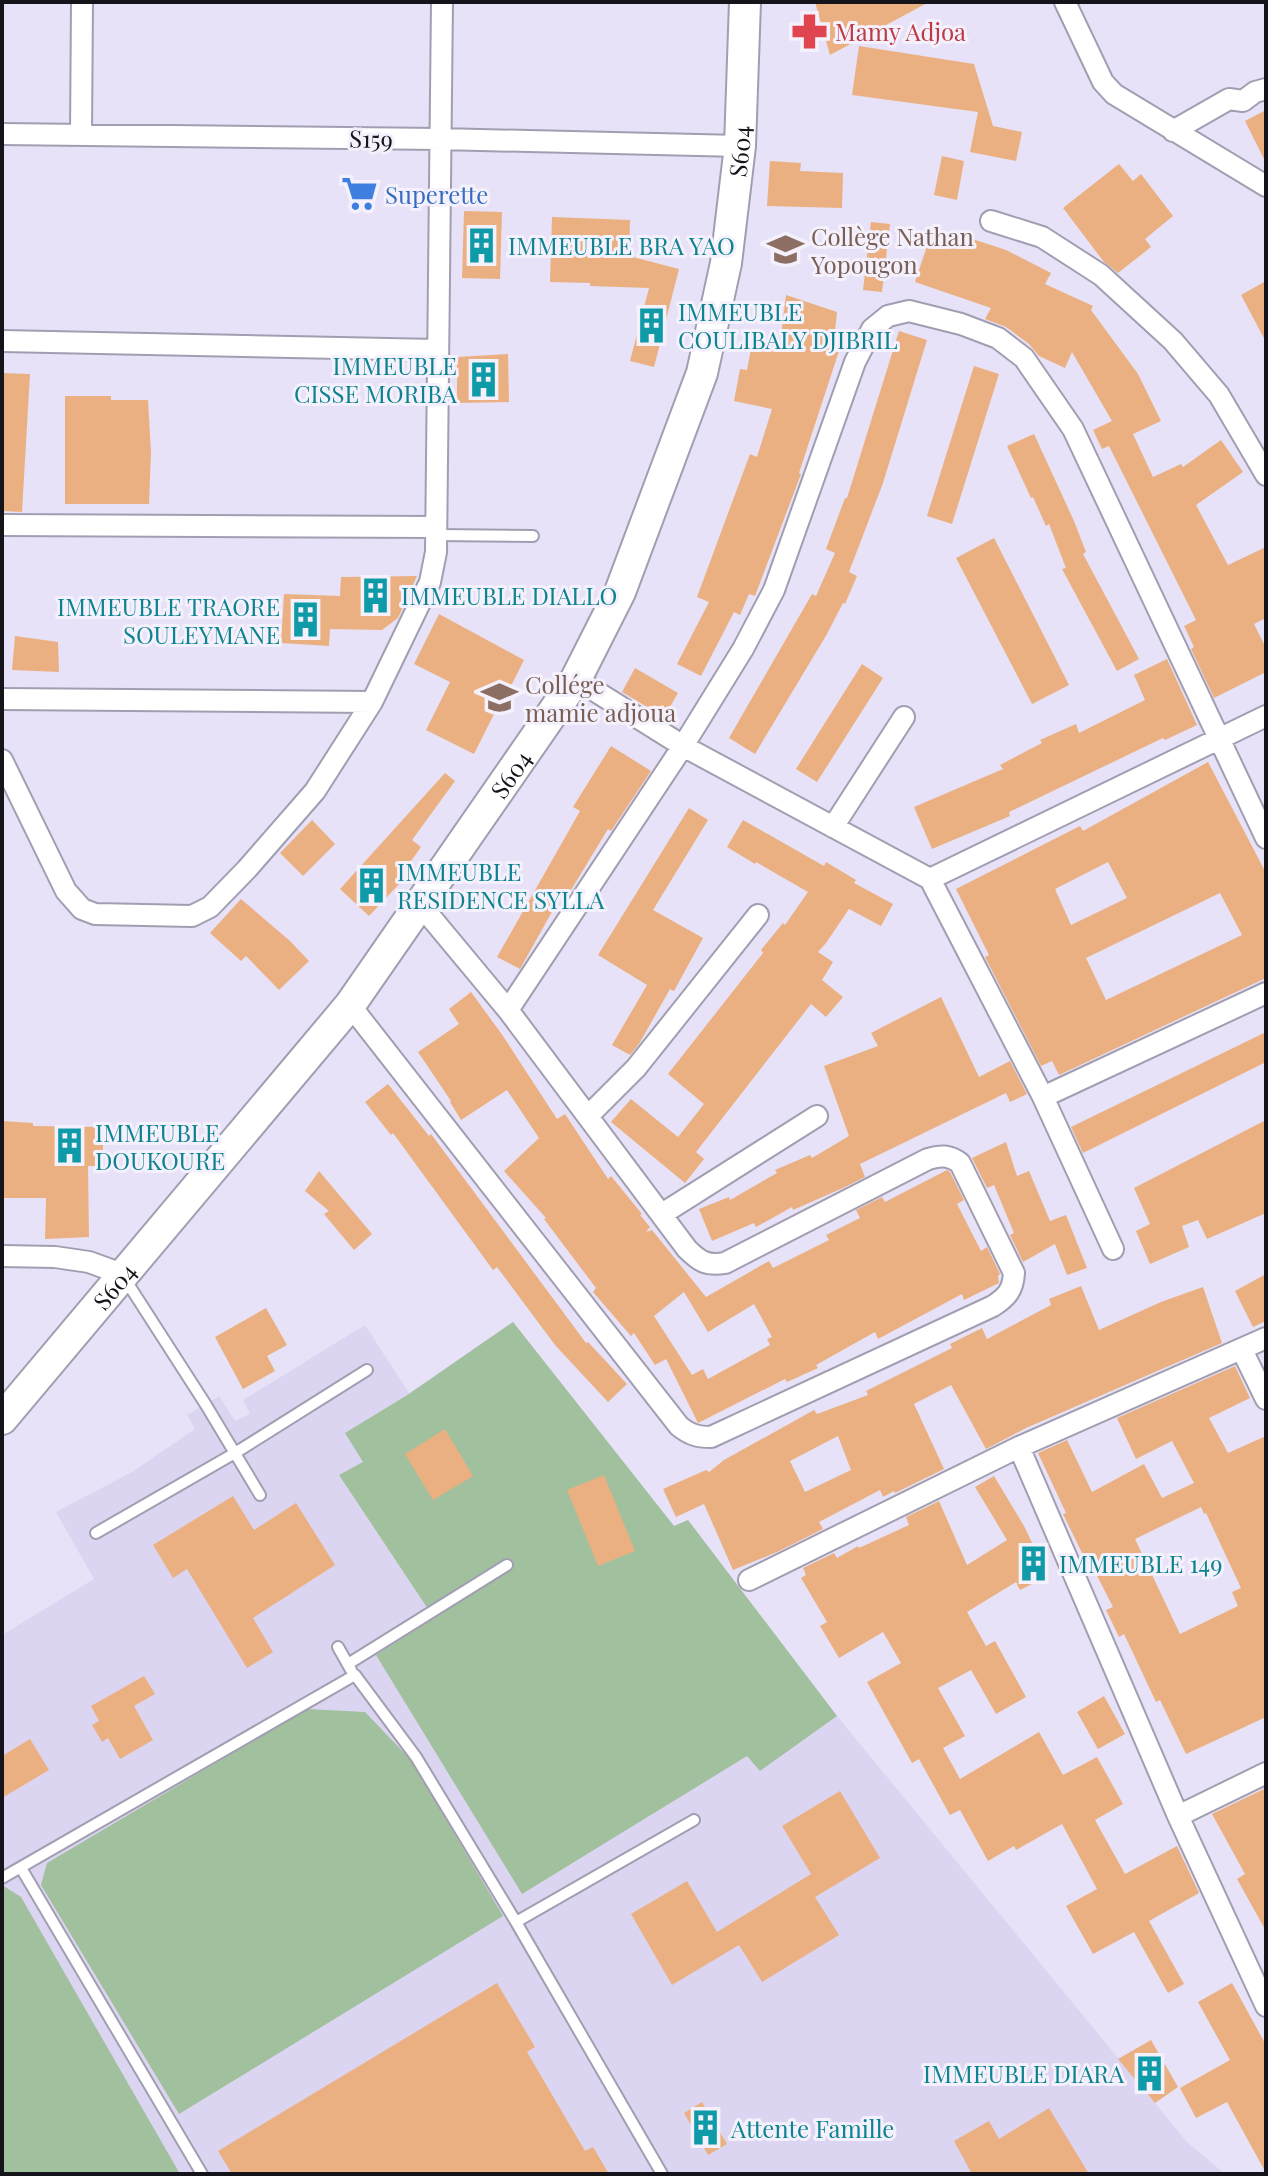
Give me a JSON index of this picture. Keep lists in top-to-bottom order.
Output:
{
  "streets": {
    "street": ["S159", "S604"]
  },
  "crossings": [
    ["S159", "S604"]
  ],
  "places": {
    "pharmacy": ["Mamy Adjoa"],
    "supermarket": ["Superette"],
    "building": [
      "IMMEUBLE BRA YAO",
      "IMMEUBLE COULIBALY DJIBRIL",
      "IMMEUBLE CISSE MORIBA",
      "IMMEUBLE DIALLO",
      "IMMEUBLE TRAORE SOULEYMANE",
      "IMMEUBLE RESIDENCE SYLLA",
      "IMMEUBLE DOUKOURE",
      "IMMEUBLE 149",
      "IMMEUBLE DIARA",
      "Attente Famille"
    ],
    "school or university": ["Collège Nathan Yopougon", "Collége mamie adjoua"]
  }
}
